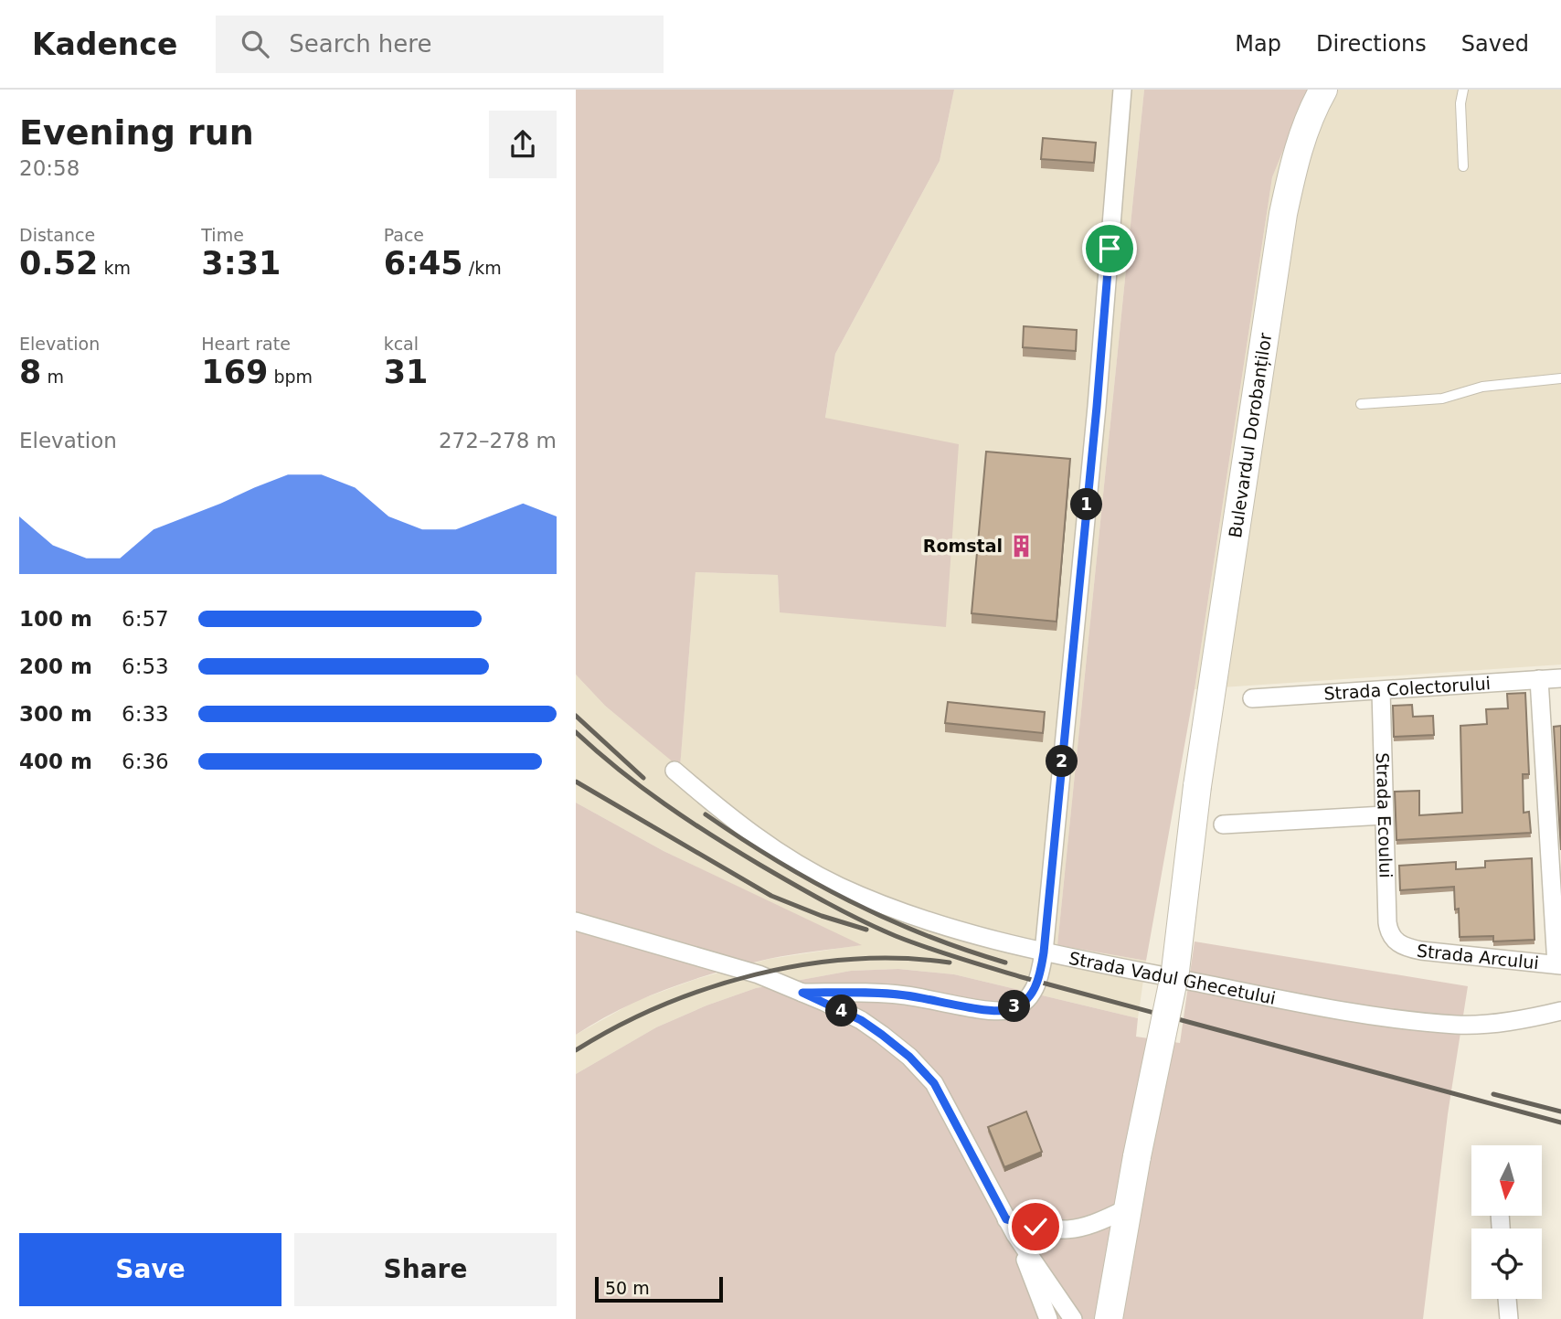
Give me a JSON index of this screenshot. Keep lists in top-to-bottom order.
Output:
{
  "streets": {
    "main road": ["Bulevardul Dorobanților"],
    "street": [
      "Strada Colectorului",
      "Strada Ecoului",
      "Strada Arcului",
      "Strada Vadul Ghecetului"
    ]
  },
  "crossings": [
    ["Strada Colectorului", "Strada Ecoului"],
    ["Strada Ecoului", "Strada Arcului"]
  ],
  "places": {
    "building": ["Romstal"]
  },
  "scale_bar": "50 m",
  "north": "bottom",
  "page": {
    "header": "Kadence",
    "search": "Search here",
    "nav": ["Map", "Directions", "Saved"],
    "heading": ["Evening run", "20:58"],
    "stats": [
      ["Distance", "0.52 km"],
      ["Time", "3:31"],
      ["Pace", "6:45 /km"],
      ["Elevation", "8 m"],
      ["Heart rate", "169 bpm"],
      ["kcal", "31"]
    ],
    "chart": ["Elevation", "272–278 m"],
    "pins": [
      "1",
      "2",
      "3",
      "4"
    ],
    "list": [
      {
        "name": "100 m",
        "note": "6:57"
      },
      {
        "name": "200 m",
        "note": "6:53"
      },
      {
        "name": "300 m",
        "note": "6:33"
      },
      {
        "name": "400 m",
        "note": "6:36"
      }
    ],
    "buttons": ["Save", "Share"],
    "scale": "50 m"
  }
}
